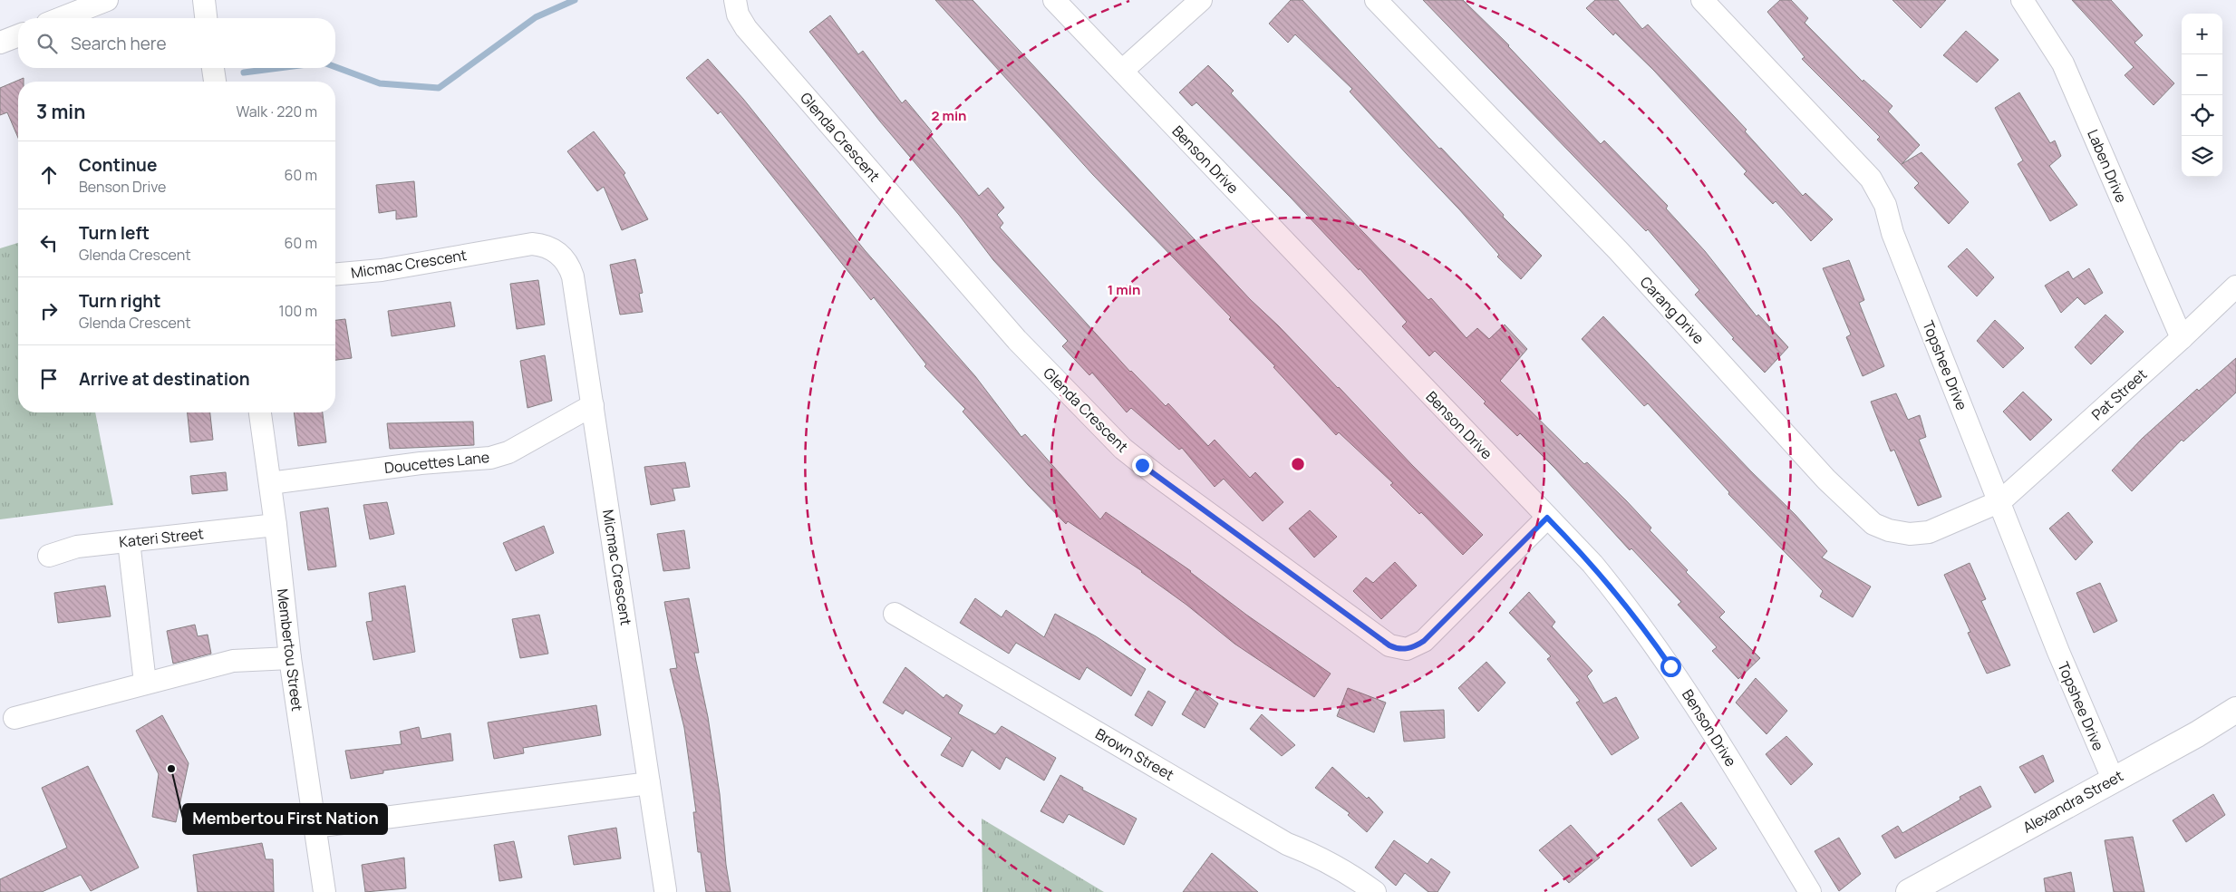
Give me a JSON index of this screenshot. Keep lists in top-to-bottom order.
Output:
{
  "streets": {
    "main road": ["Alexandra Street"],
    "street": [
      "Glenda Crescent",
      "Benson Drive",
      "Laben Drive",
      "Micmac Crescent",
      "Carang Drive",
      "Topshee Drive",
      "Pat Street",
      "Doucettes Lane",
      "Kateri Street",
      "Membertou Street",
      "Brown Street"
    ]
  },
  "crossings": [
    ["Glenda Crescent", "Benson Drive"],
    ["Laben Drive", "Pat Street"],
    ["Micmac Crescent", "Doucettes Lane"],
    ["Carang Drive", "Topshee Drive"],
    ["Carang Drive", "Pat Street"],
    ["Topshee Drive", "Pat Street"],
    ["Topshee Drive", "Alexandra Street"],
    ["Doucettes Lane", "Membertou Street"],
    ["Kateri Street", "Membertou Street"]
  ],
  "places": ["Membertou First Nation"],
  "page": {
    "map_buttons": ["+", "−"],
    "search": "Search here",
    "heading": ["3 min", "Walk · 220 m"],
    "list": [
      ["Continue", "Benson Drive", "60 m"],
      ["Turn left", "Glenda Crescent", "60 m"],
      ["Turn right", "Glenda Crescent", "100 m"],
      "Arrive at destination"
    ]
  },
  "rings": ["2 min", "1 min"]
}
